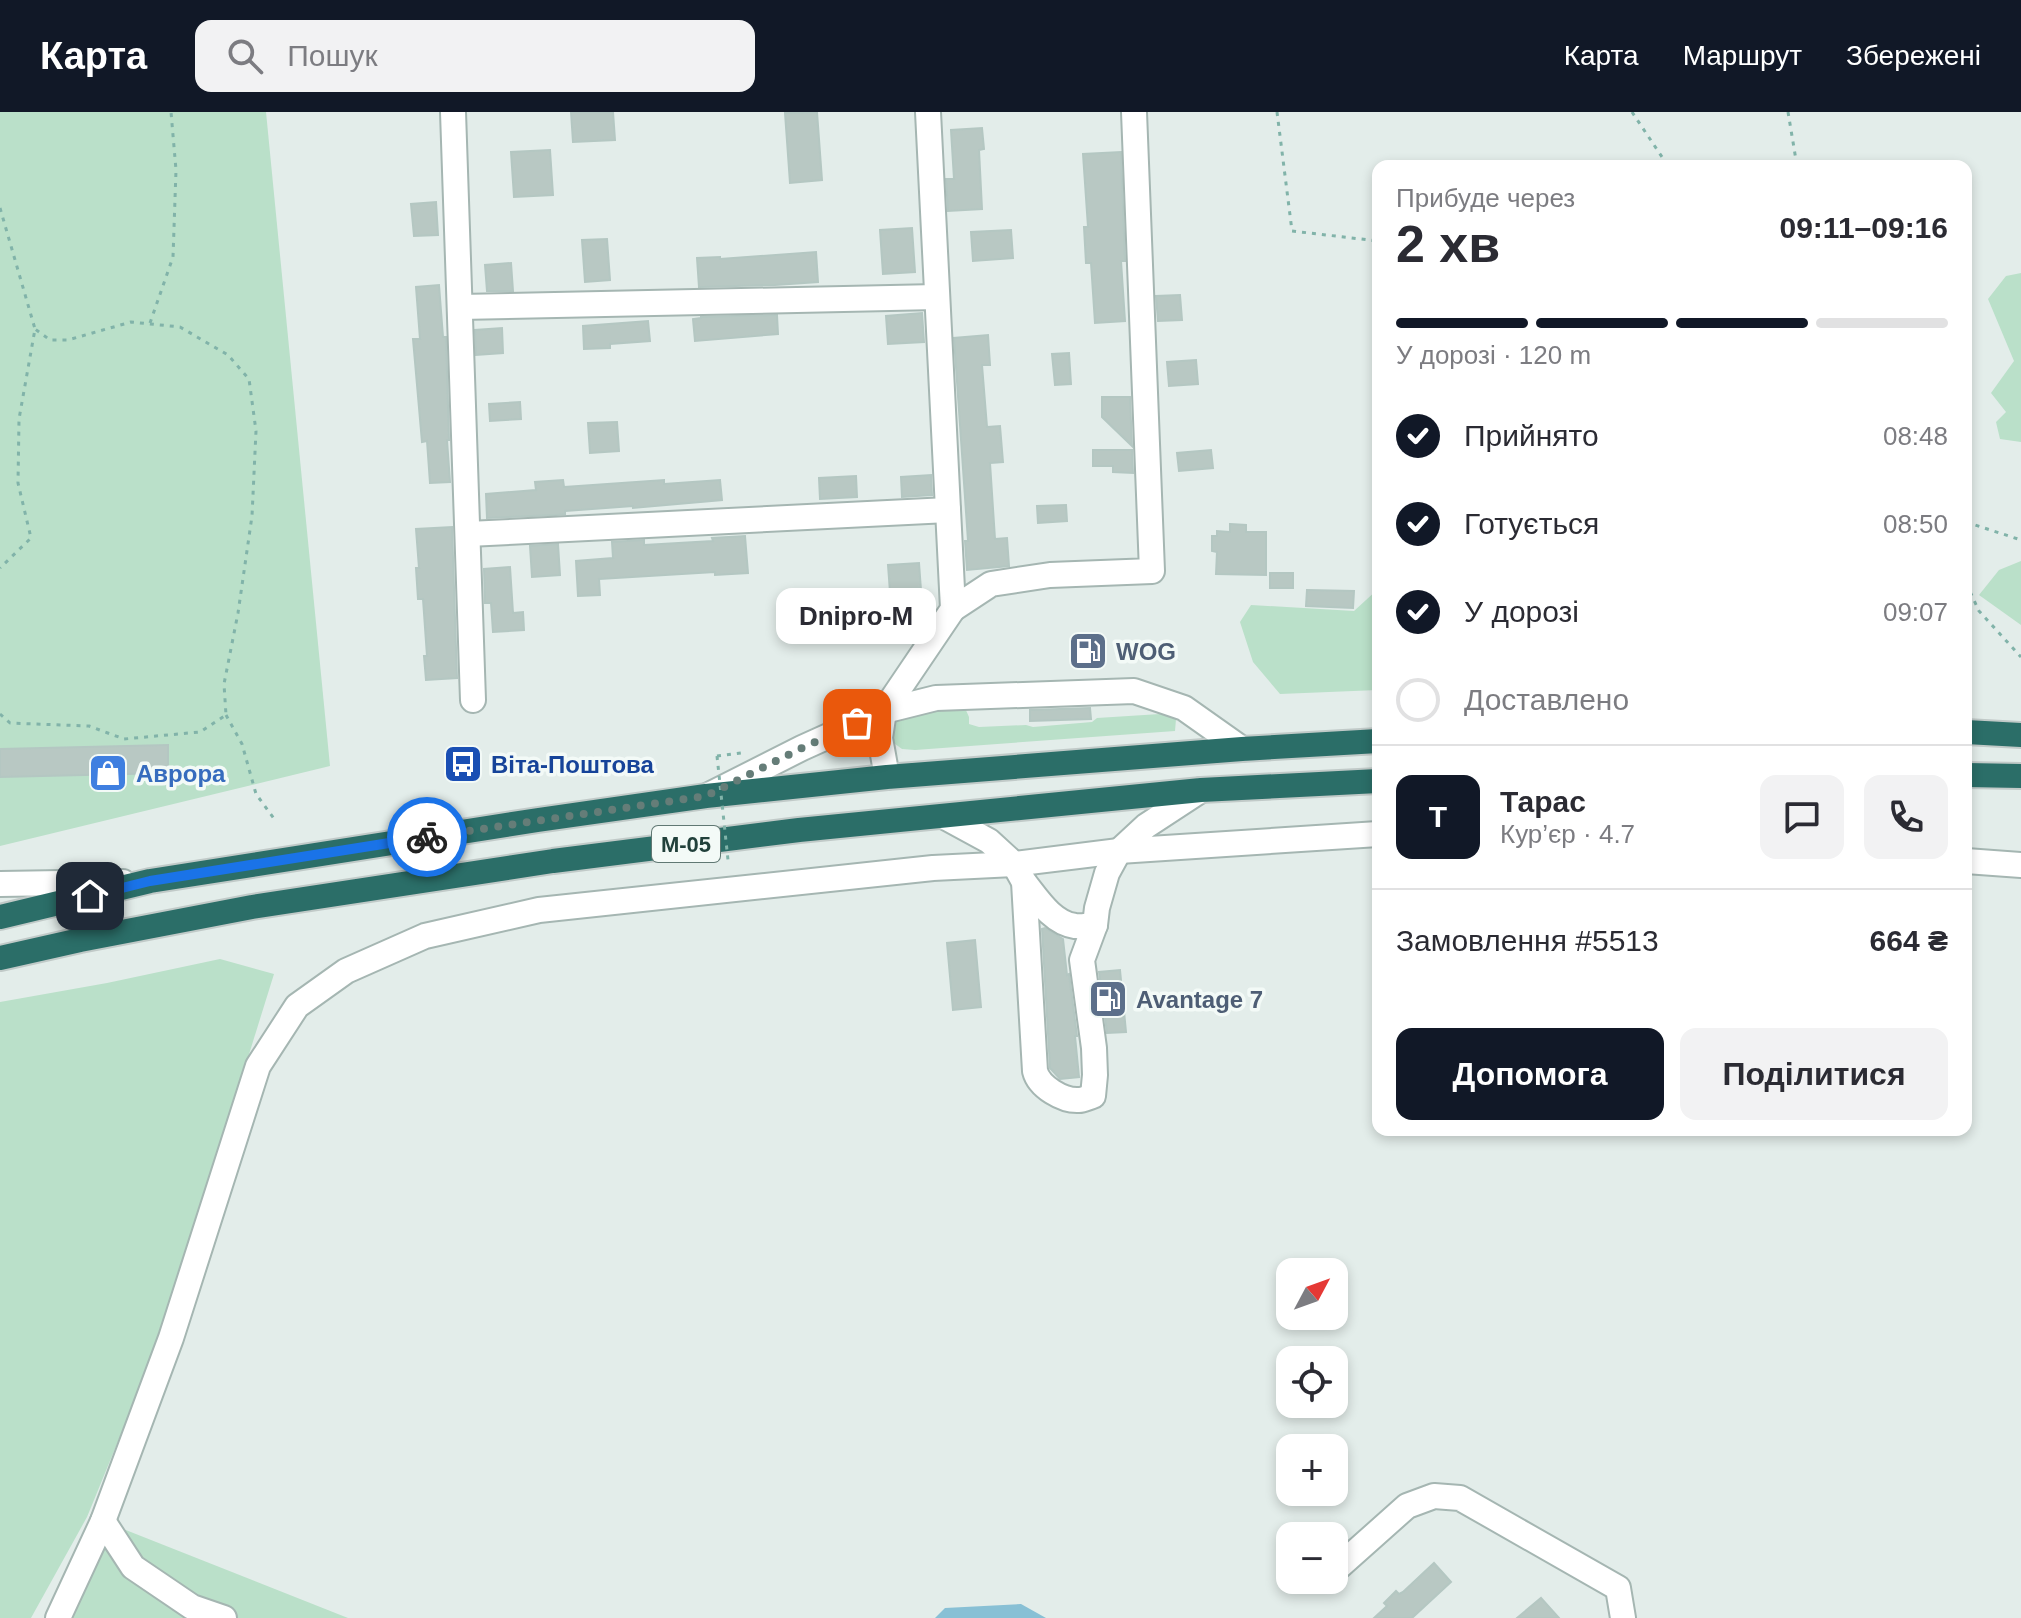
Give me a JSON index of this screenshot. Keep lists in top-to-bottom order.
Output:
{
  "streets": {
    "highway": ["М-05"]
  },
  "places": {
    "fuel station": ["WOG", "Avantage 7"],
    "other": ["Dnipro-M"],
    "bus stop": ["Віта-Поштова"],
    "shop": ["Аврора"]
  },
  "north": "top right",
  "page": {
    "header": "Карта",
    "search": "Пошук",
    "nav": ["Карта", "Маршрут", "Збережені"],
    "heading": ["2 хв", "Прибуде через", "09:11–09:16"],
    "panel": [
      "Тарас",
      "Кур’єр · 4.7",
      "Замовлення #5513",
      "664 ₴"
    ],
    "bar": "У дорозі · 120 m",
    "list": [
      ["Прийнято", "08:48"],
      ["Готується", "08:50"],
      ["У дорозі", "09:07"],
      "Доставлено"
    ],
    "bubble": "Dnipro-M",
    "round": "Т",
    "buttons": ["Допомога", "Поділитися"],
    "map_buttons": ["+", "−"]
  }
}
